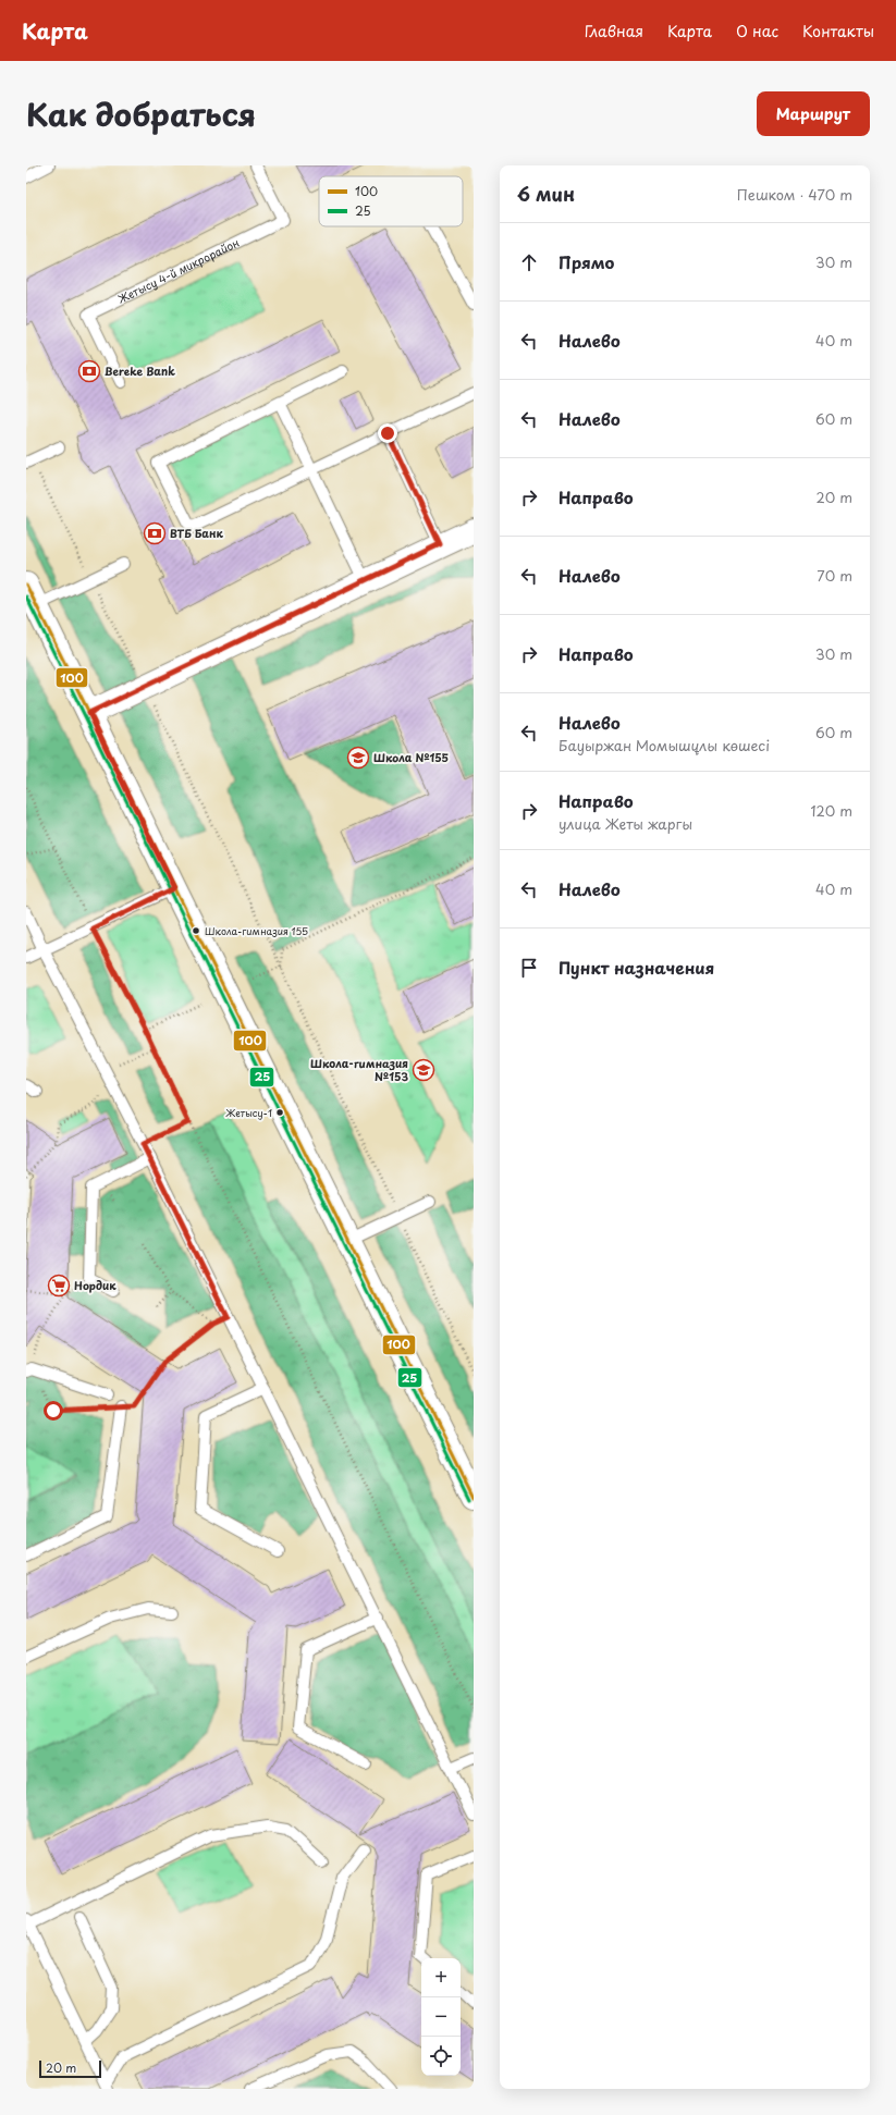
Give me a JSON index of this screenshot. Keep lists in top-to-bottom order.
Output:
{
  "streets": {
    "lane": ["Жетысу 4-й микрорайон"]
  },
  "places": {
    "bank": ["Bereke Bank", "ВТБ Банк"],
    "school or university": ["Школа №155", "Школа-гимназия №153"],
    "other": ["Школа-гимназия 155", "Жетысу-1"],
    "supermarket": ["Нордик"]
  },
  "lines": ["transit line 100", "transit line 25"],
  "legend": ["100", "25"],
  "scale_bar": "20 m",
  "page": {
    "header": "Карта",
    "nav": [
      "Главная",
      "Карта",
      "О нас",
      "Контакты"
    ],
    "title": "Как добраться",
    "buttons": "Маршрут",
    "heading": ["6 мин", "Пешком · 470 m"],
    "list": [
      ["Прямо", "30 m"],
      ["Налево", "40 m"],
      ["Налево", "60 m"],
      ["Направо", "20 m"],
      ["Налево", "70 m"],
      ["Направо", "30 m"],
      ["Налево", "Бауыржан Момышұлы көшесі", "60 m"],
      ["Направо", "улица Жеты жаргы", "120 m"],
      ["Налево", "40 m"],
      "Пункт назначения"
    ],
    "map_buttons": ["+", "−"],
    "scale": "20 m"
  }
}
